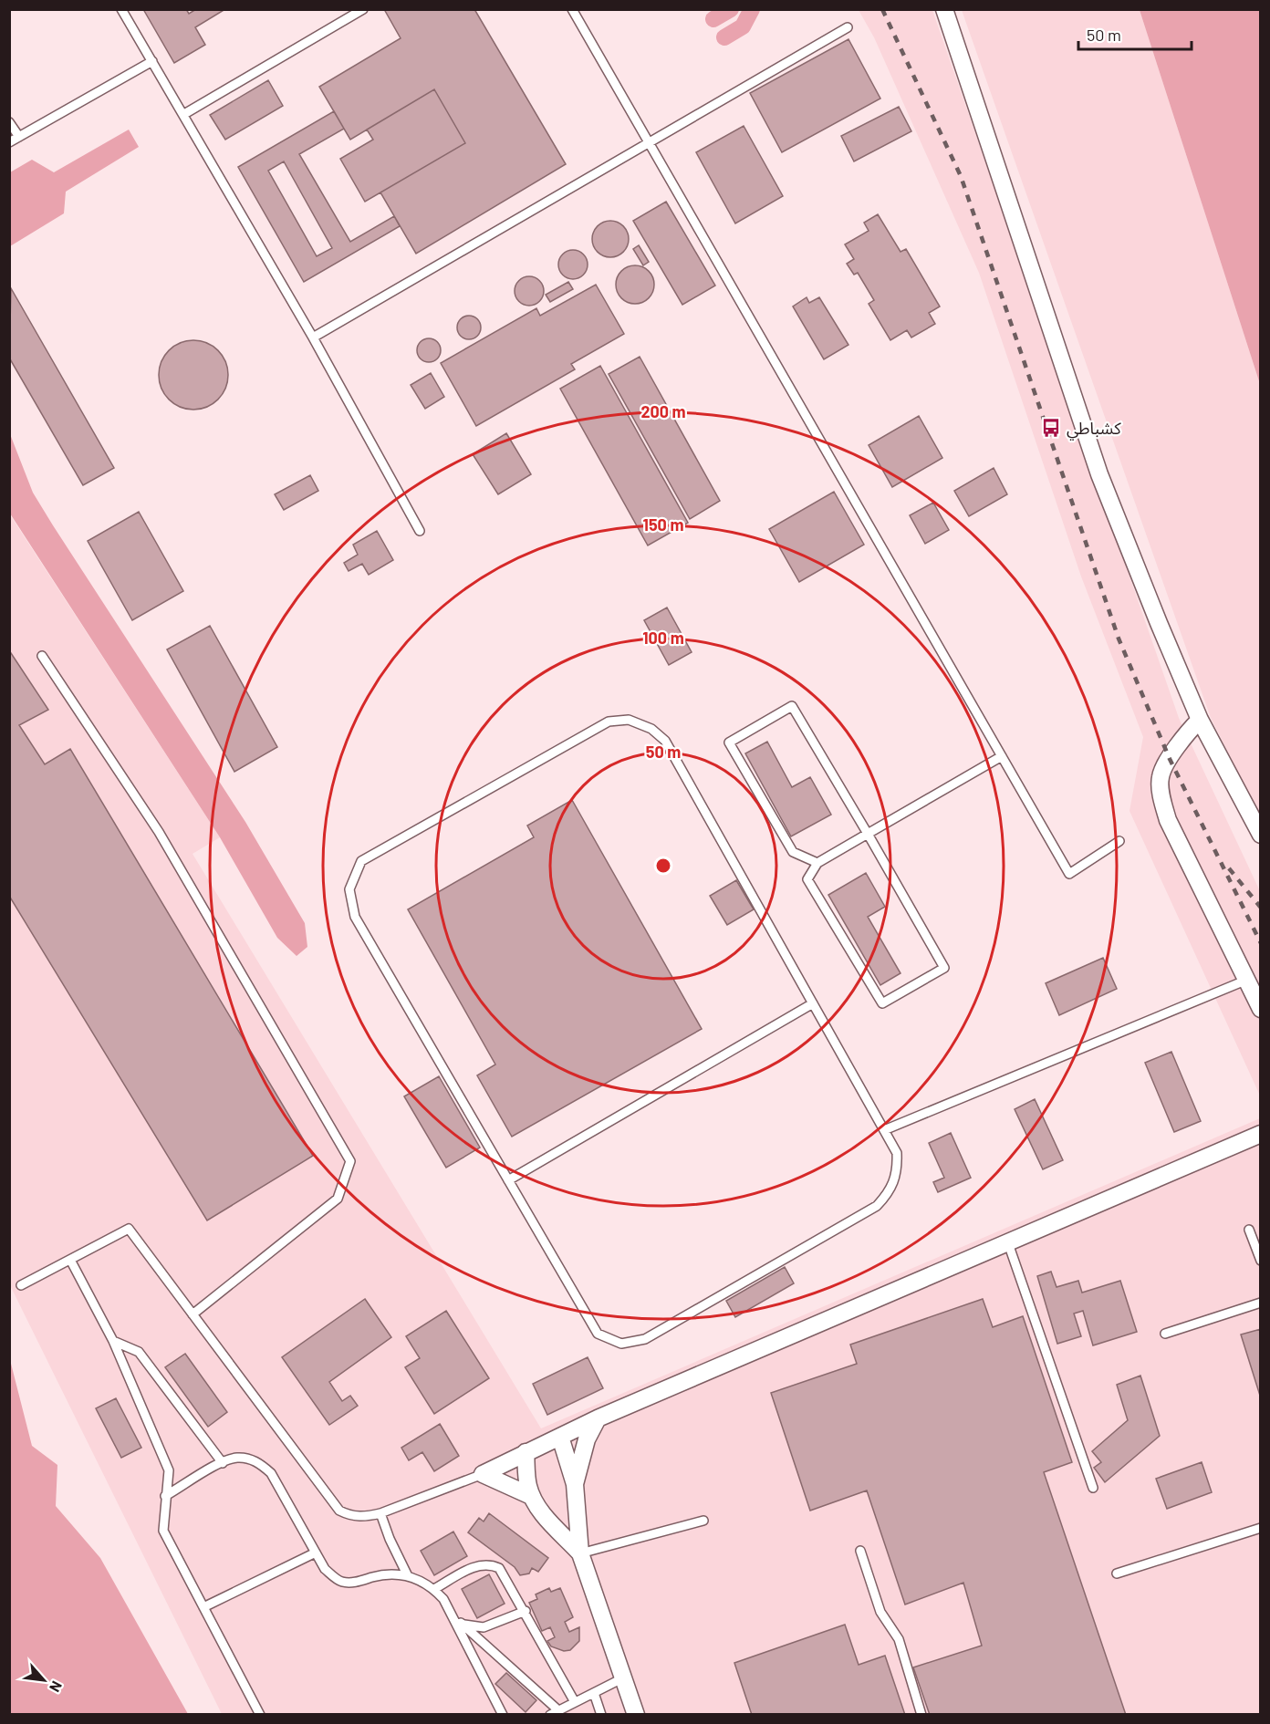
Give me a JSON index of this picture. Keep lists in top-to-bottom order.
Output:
{
  "places": {
    "bus stop": ["كشباطي"]
  },
  "scale_bar": "50 m",
  "north": "bottom right",
  "rings": [
    "200 m",
    "150 m",
    "100 m",
    "50 m"
  ]
}
